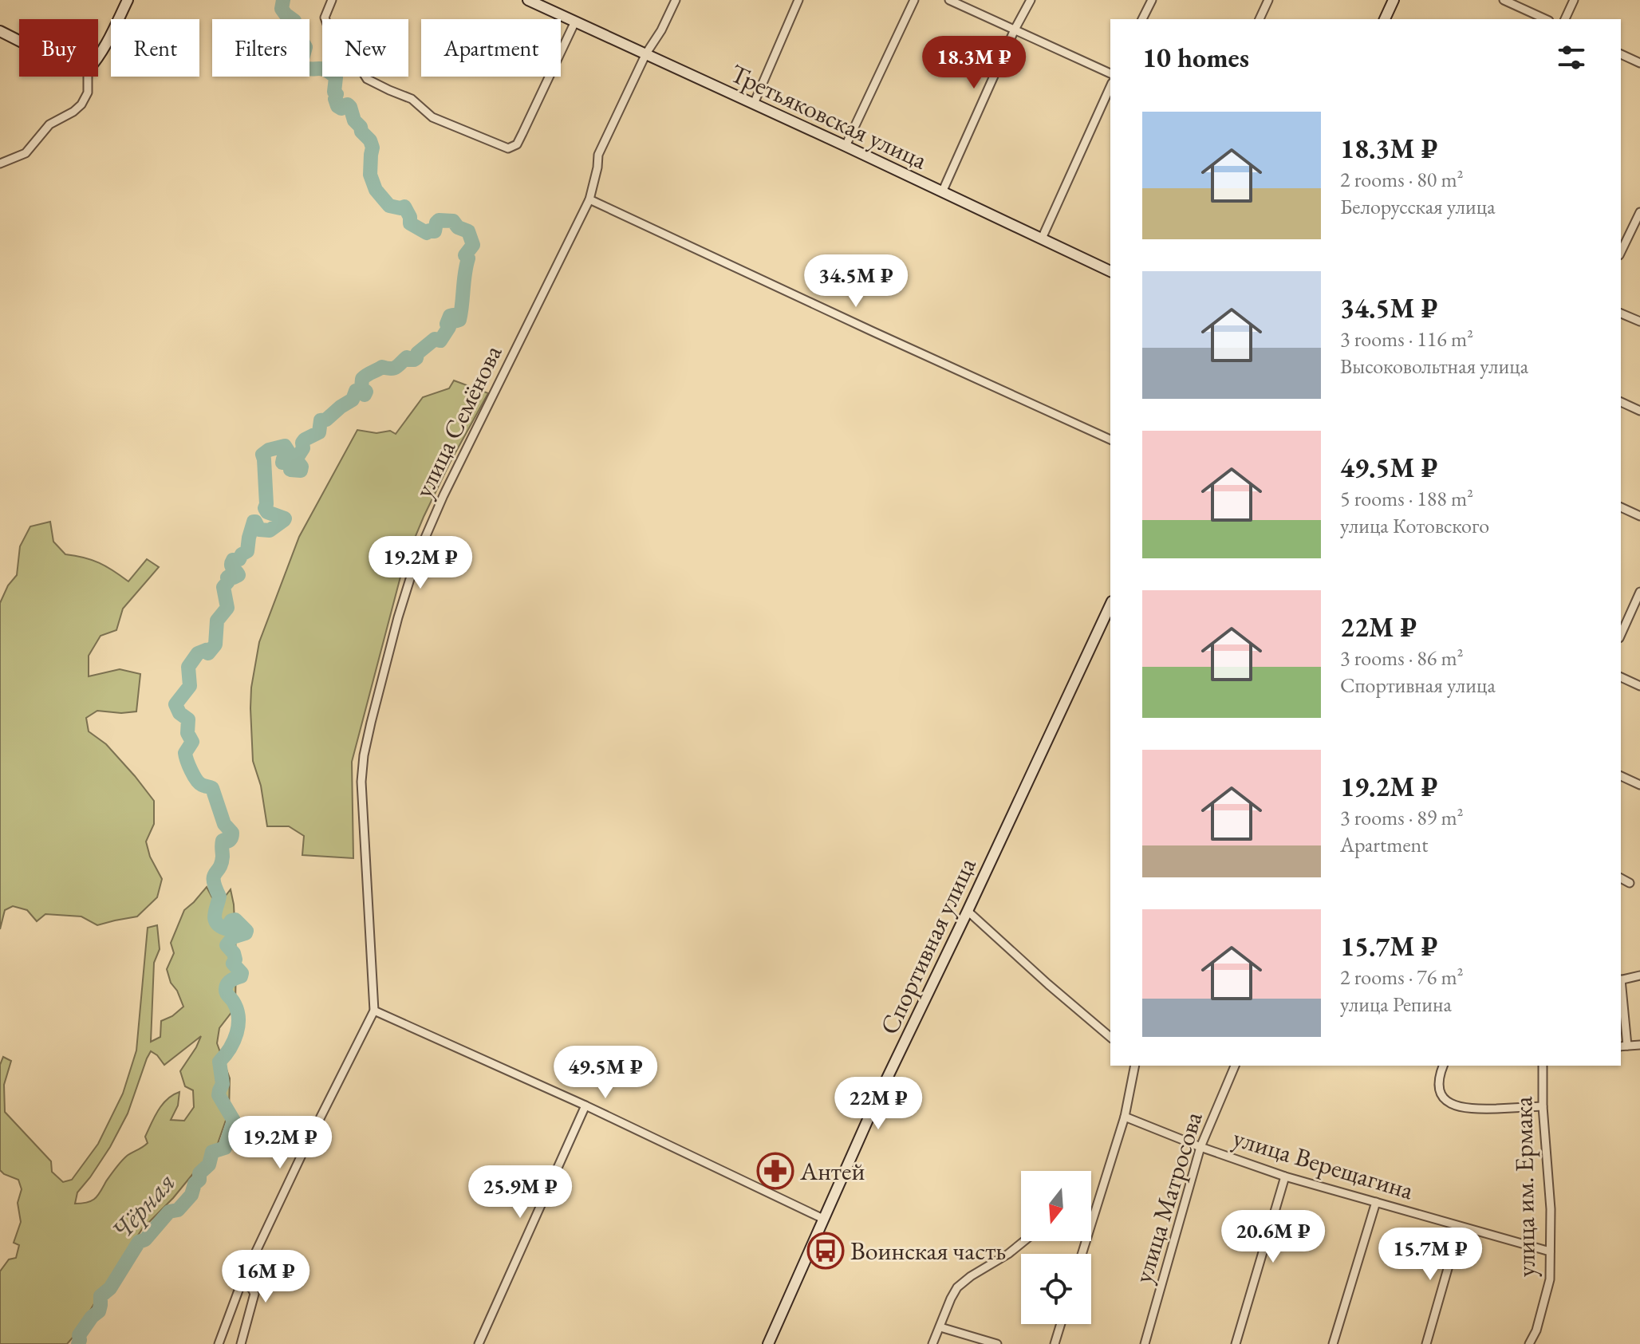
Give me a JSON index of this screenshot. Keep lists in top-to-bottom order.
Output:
{
  "streets": {
    "street": [
      "Третьяковская улица",
      "улица Семёнова",
      "Спортивная улица",
      "улица Верещагина",
      "улица им. Ермака",
      "улица Матросова"
    ]
  },
  "crossings": [
    ["Третьяковская улица", "улица Семёнова"],
    ["улица Верещагина", "улица им. Ермака"],
    ["улица Верещагина", "улица Матросова"]
  ],
  "water": ["Чёрная"],
  "places": {
    "pharmacy": ["Антей"],
    "bus stop": ["Воинская часть"]
  },
  "north": "bottom",
  "page": {
    "chip": [
      "Buy",
      "Rent",
      "Filters",
      "New",
      "Apartment"
    ],
    "heading": "10 homes",
    "price": [
      "18.3M ₽",
      "34.5M ₽",
      "19.2M ₽",
      "49.5M ₽",
      "22M ₽",
      "19.2M ₽",
      "25.9M ₽",
      "20.6M ₽",
      "15.7M ₽",
      "16M ₽"
    ],
    "list": [
      {
        "name": "18.3M ₽",
        "note": "2 rooms · 80 m² · Белорусская улица"
      },
      {
        "name": "34.5M ₽",
        "note": "3 rooms · 116 m² · Высоковольтная улица"
      },
      {
        "name": "49.5M ₽",
        "note": "5 rooms · 188 m² · улица Котовского"
      },
      {
        "name": "22M ₽",
        "note": "3 rooms · 86 m² · Спортивная улица"
      },
      {
        "name": "19.2M ₽",
        "note": "3 rooms · 89 m² · Apartment"
      },
      {
        "name": "15.7M ₽",
        "note": "2 rooms · 76 m² · улица Репина"
      }
    ]
  }
}
